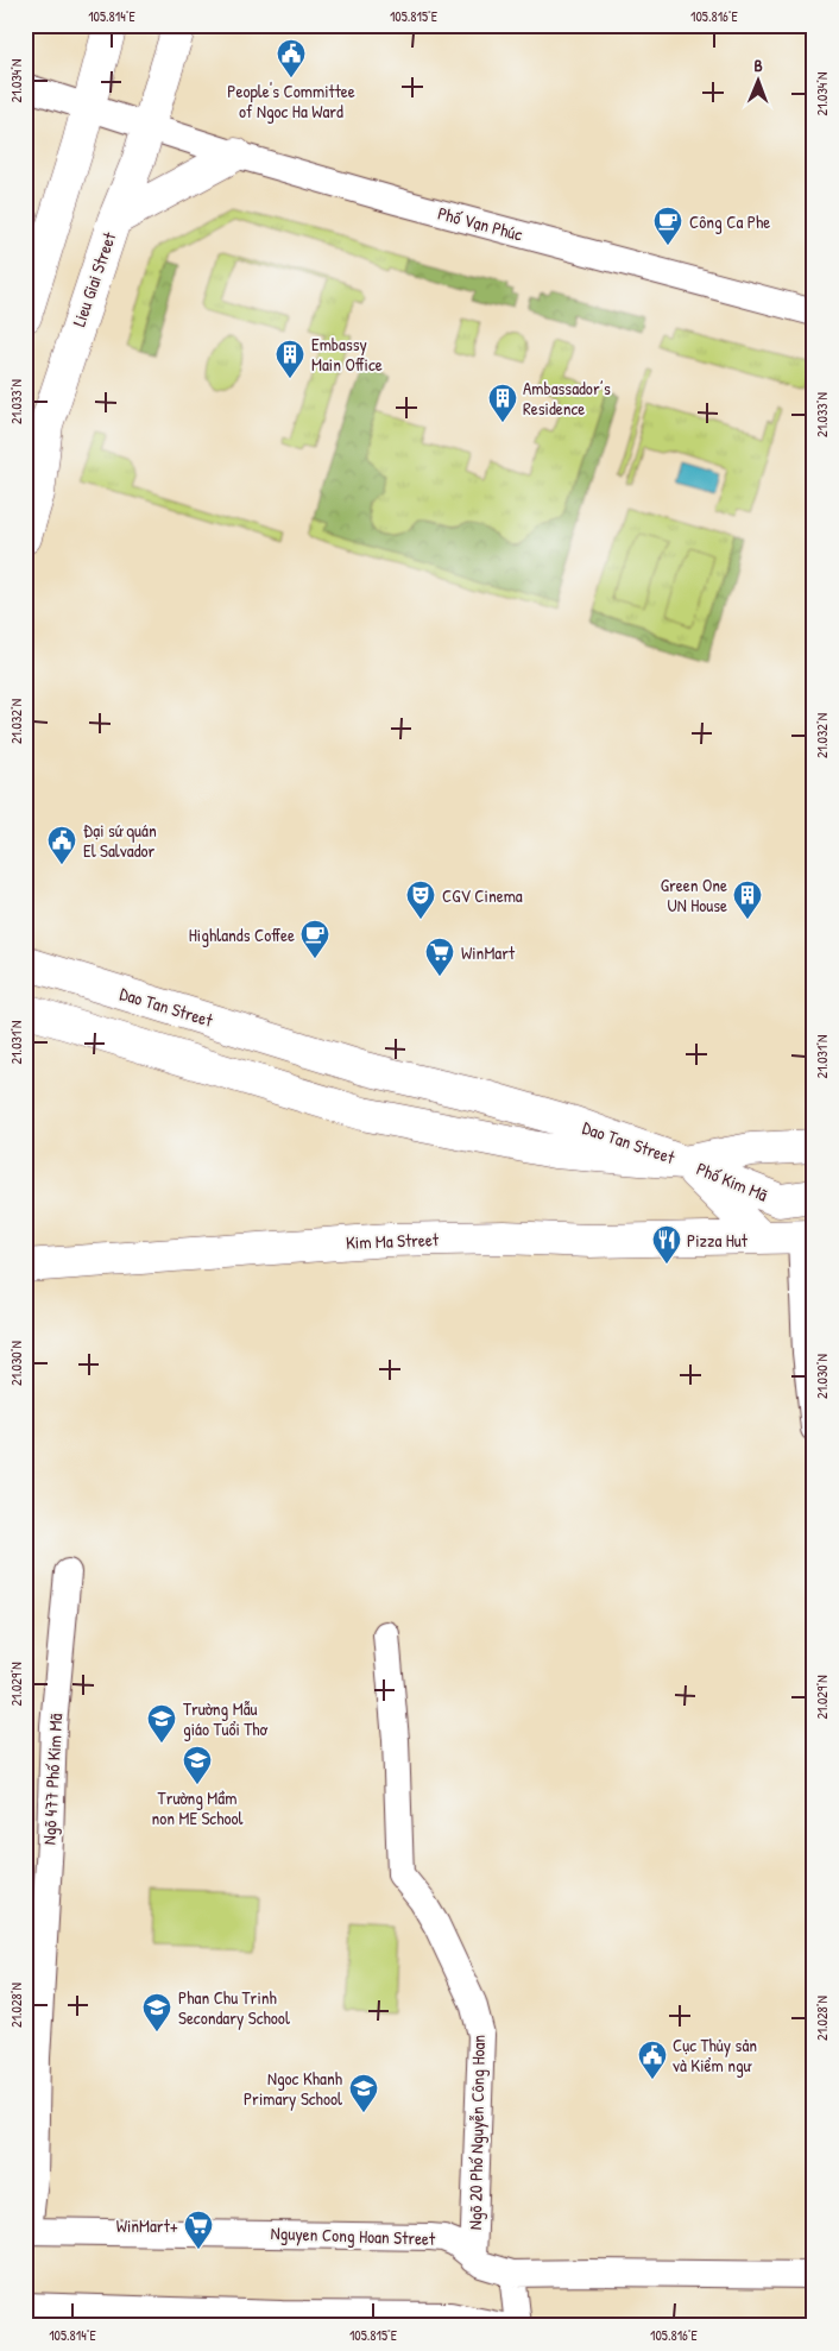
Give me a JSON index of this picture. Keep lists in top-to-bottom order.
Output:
{
  "streets": {
    "main road": [
      "Lieu Giai Street",
      "Dao Tan Street",
      "Phố Kim Mã",
      "Kim Ma Street"
    ],
    "street": [
      "Phố Vạn Phúc",
      "Ngõ 477 Phố Kim Mã",
      "Ngõ 20 Phố Nguyễn Công Hoan",
      "Nguyen Cong Hoan Street"
    ]
  },
  "crossings": [
    ["Phố Vạn Phúc", "Lieu Giai Street"],
    ["Dao Tan Street", "Phố Kim Mã"],
    ["Ngõ 477 Phố Kim Mã", "Nguyen Cong Hoan Street"],
    ["Ngõ 20 Phố Nguyễn Công Hoan", "Nguyen Cong Hoan Street"]
  ],
  "places": {
    "public building": ["People's Committee of Ngoc Ha Ward", "Đại sứ quán El Salvador", "Cục Thủy sản và Kiểm ngư"],
    "cafe": ["Công Ca Phe", "Highlands Coffee"],
    "building": ["Embassy Main Office", "Ambassador’s Residence", "Green One UN House"],
    "theatre": ["CGV Cinema"],
    "supermarket": ["WinMart", "WinMart+"],
    "restaurant": ["Pizza Hut"],
    "school or university": [
      "Trường Mẫu giáo Tuổi Thơ",
      "Trường Mầm non ME School",
      "Phan Chu Trinh Secondary School",
      "Ngoc Khanh Primary School"
    ]
  },
  "north": "top",
  "coordinates": [
    "105.814°E",
    "105.815°E",
    "105.816°E",
    "21.034°N",
    "21.033°N",
    "21.032°N",
    "21.031°N",
    "21.030°N",
    "21.029°N",
    "21.028°N"
  ]
}
